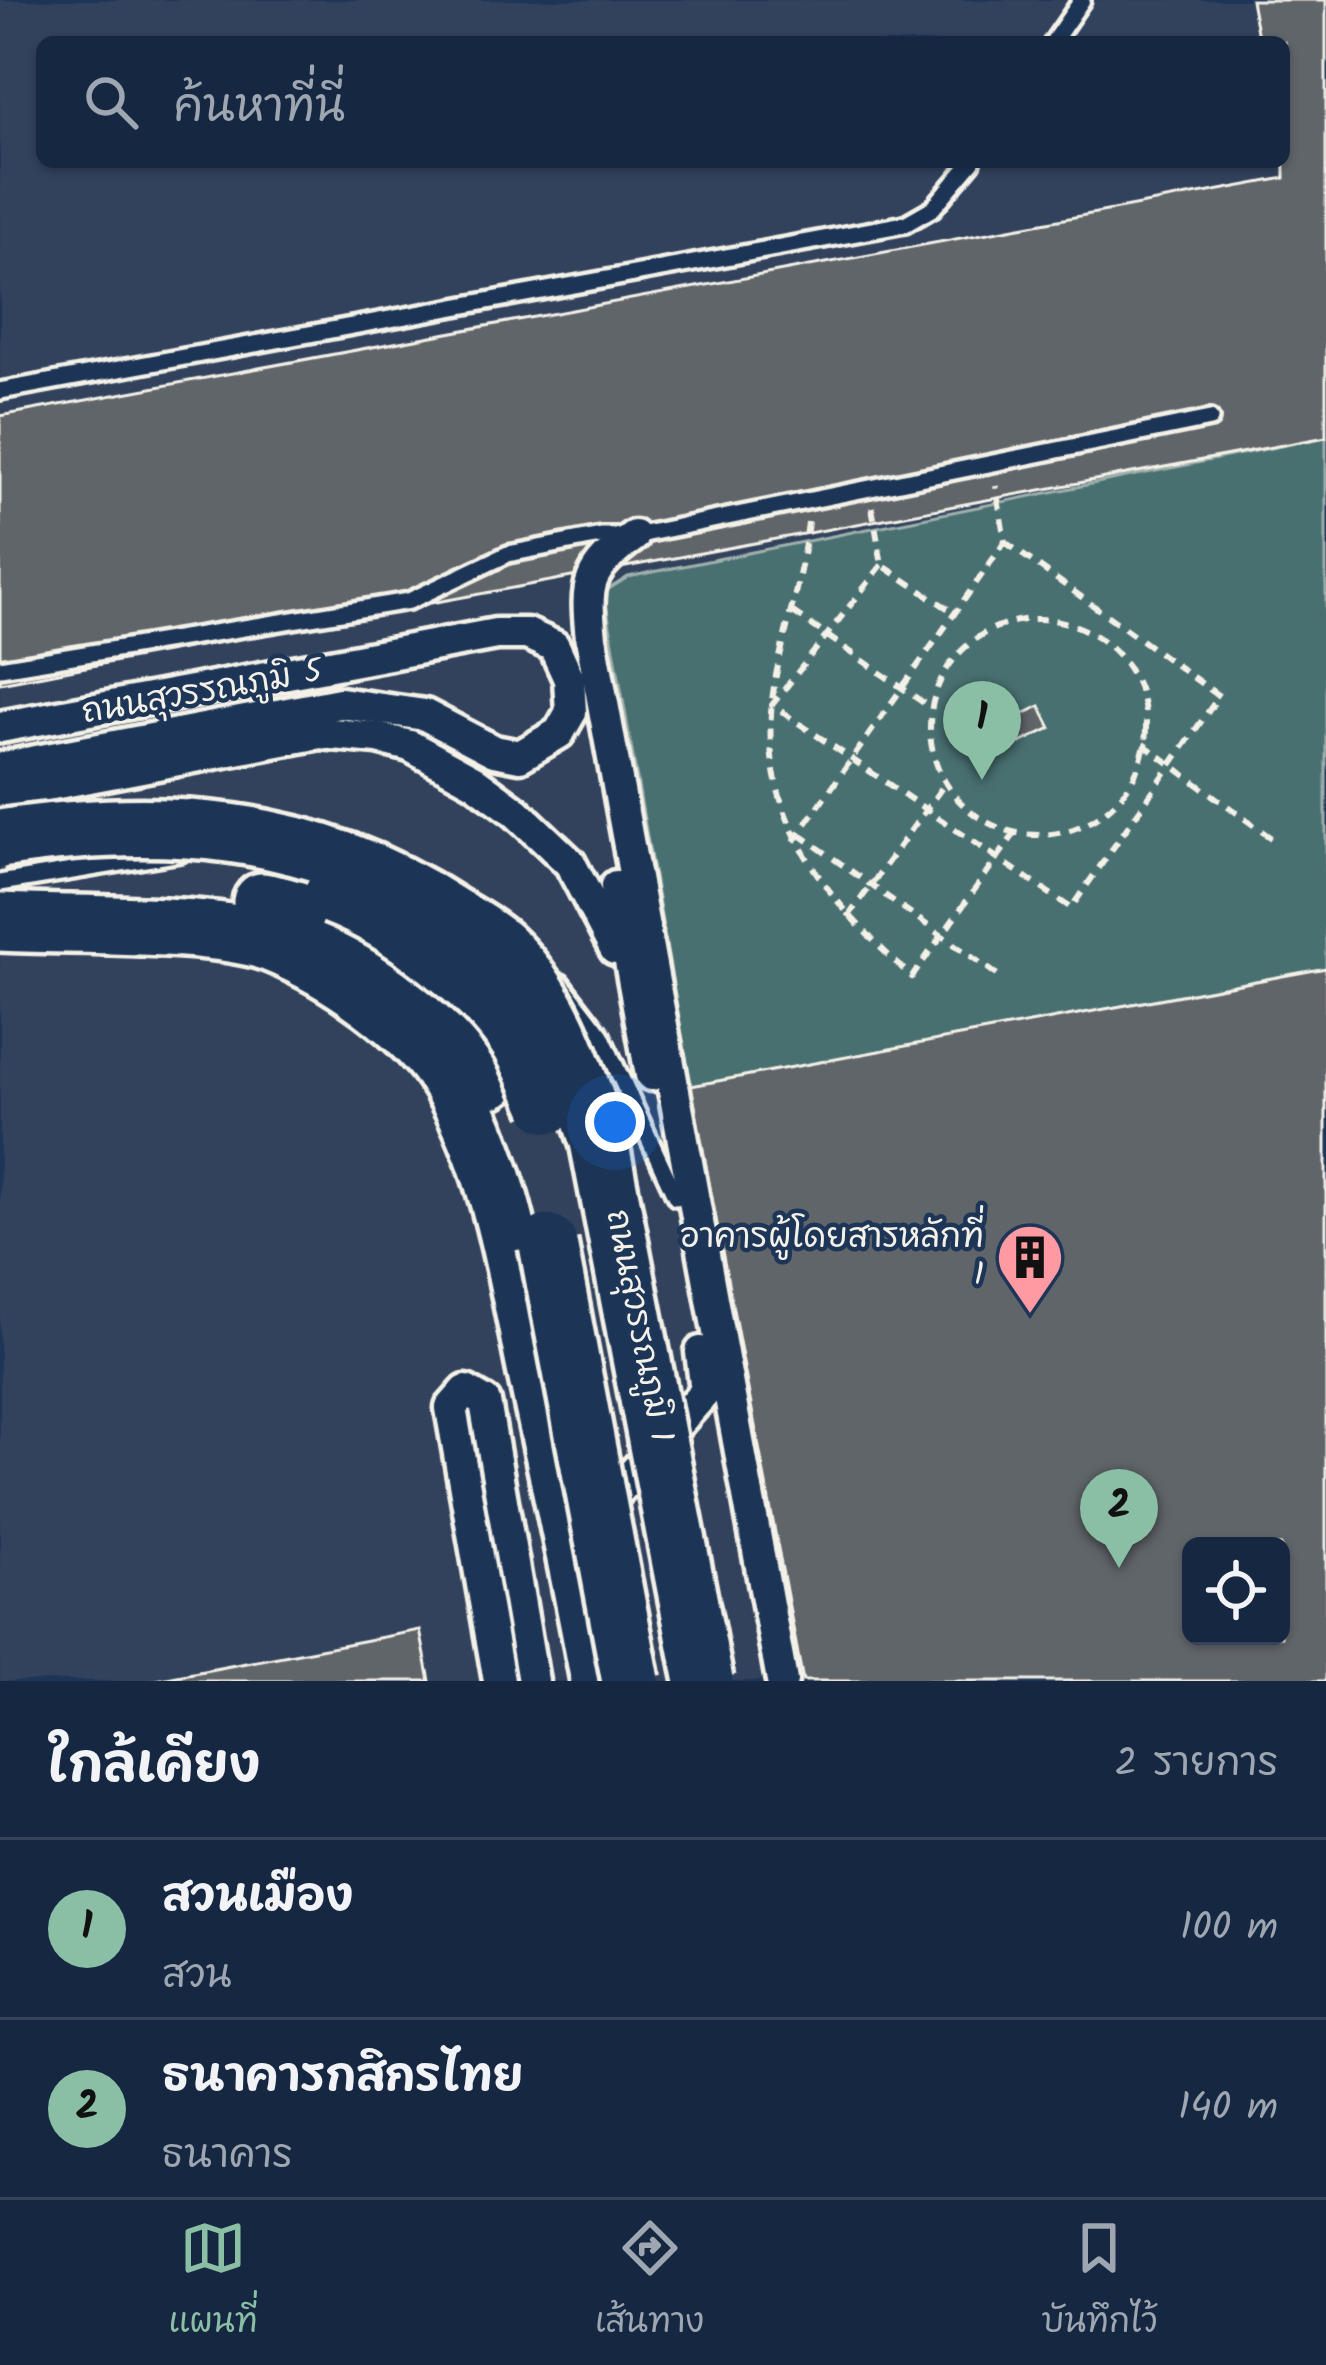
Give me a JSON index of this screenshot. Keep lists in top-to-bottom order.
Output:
{
  "streets": {
    "highway": ["ถนนสุวรรณภูมิ 1"],
    "street": ["ถนนสุวรรณภูมิ 5"]
  },
  "places": {
    "building": ["อาคารผู้โดยสารหลักที่ 1"]
  },
  "page": {
    "search": "ค้นหาที่นี่",
    "pins": ["1", "2"],
    "heading": ["ใกล้เคียง", "2 รายการ"],
    "list": [
      {
        "mark": "1",
        "name": "สวนเมือง",
        "note": "สวน",
        "value": "100 m"
      },
      {
        "mark": "2",
        "name": "ธนาคารกสิกรไทย",
        "note": "ธนาคาร",
        "value": "140 m"
      }
    ],
    "nav": ["แผนที่", "เส้นทาง", "บันทึกไว้"]
  }
}
